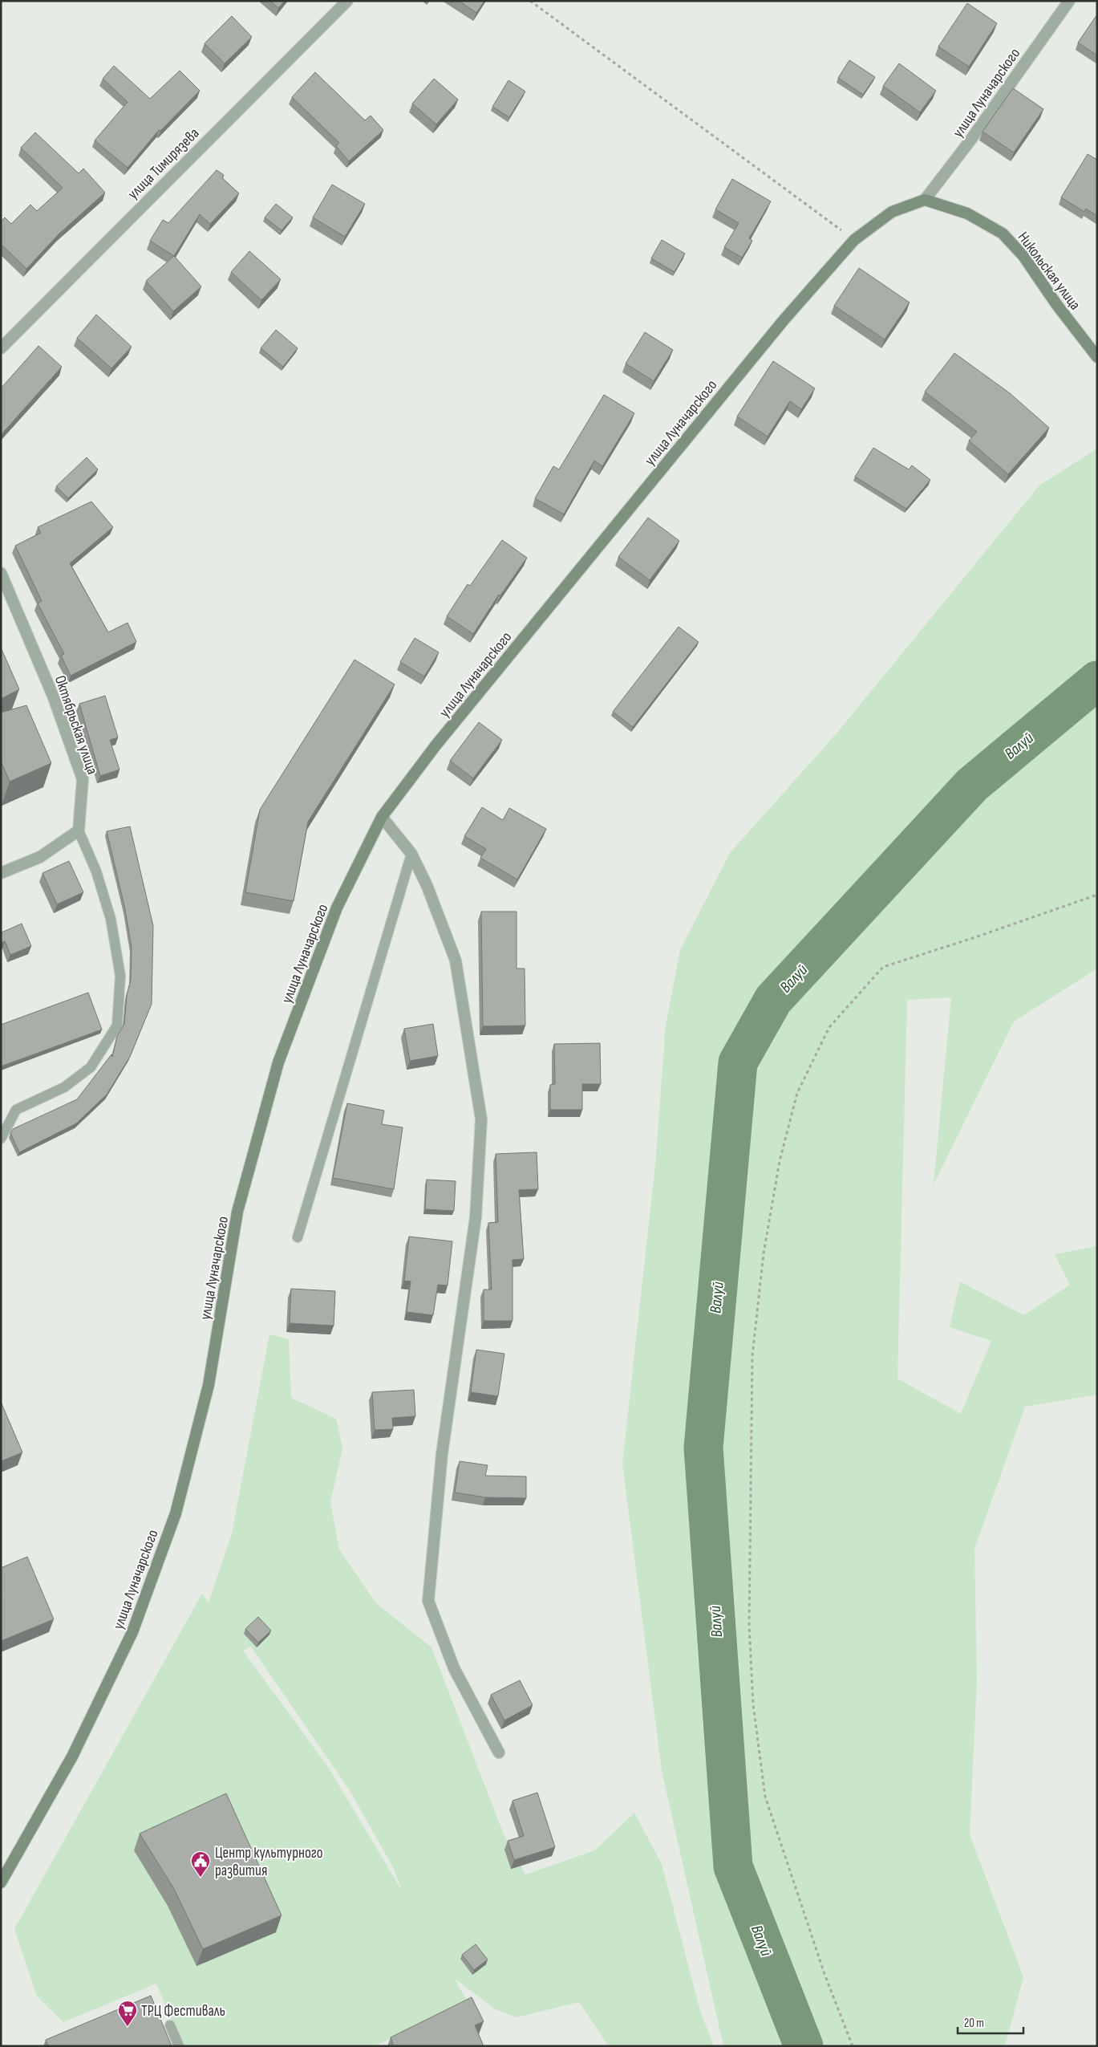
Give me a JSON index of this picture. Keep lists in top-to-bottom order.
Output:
{
  "streets": {
    "main road": ["улица Луначарского", "Никольская улица"],
    "street": ["улица Тимирязева", "Октябрьская улица"]
  },
  "crossings": [
    ["улица Луначарского", "Никольская улица"]
  ],
  "water": ["Валуй"],
  "places": {
    "public building": ["Центр культурного развития"],
    "supermarket": ["ТРЦ Фестиваль"]
  },
  "scale_bar": "20 m"
}
